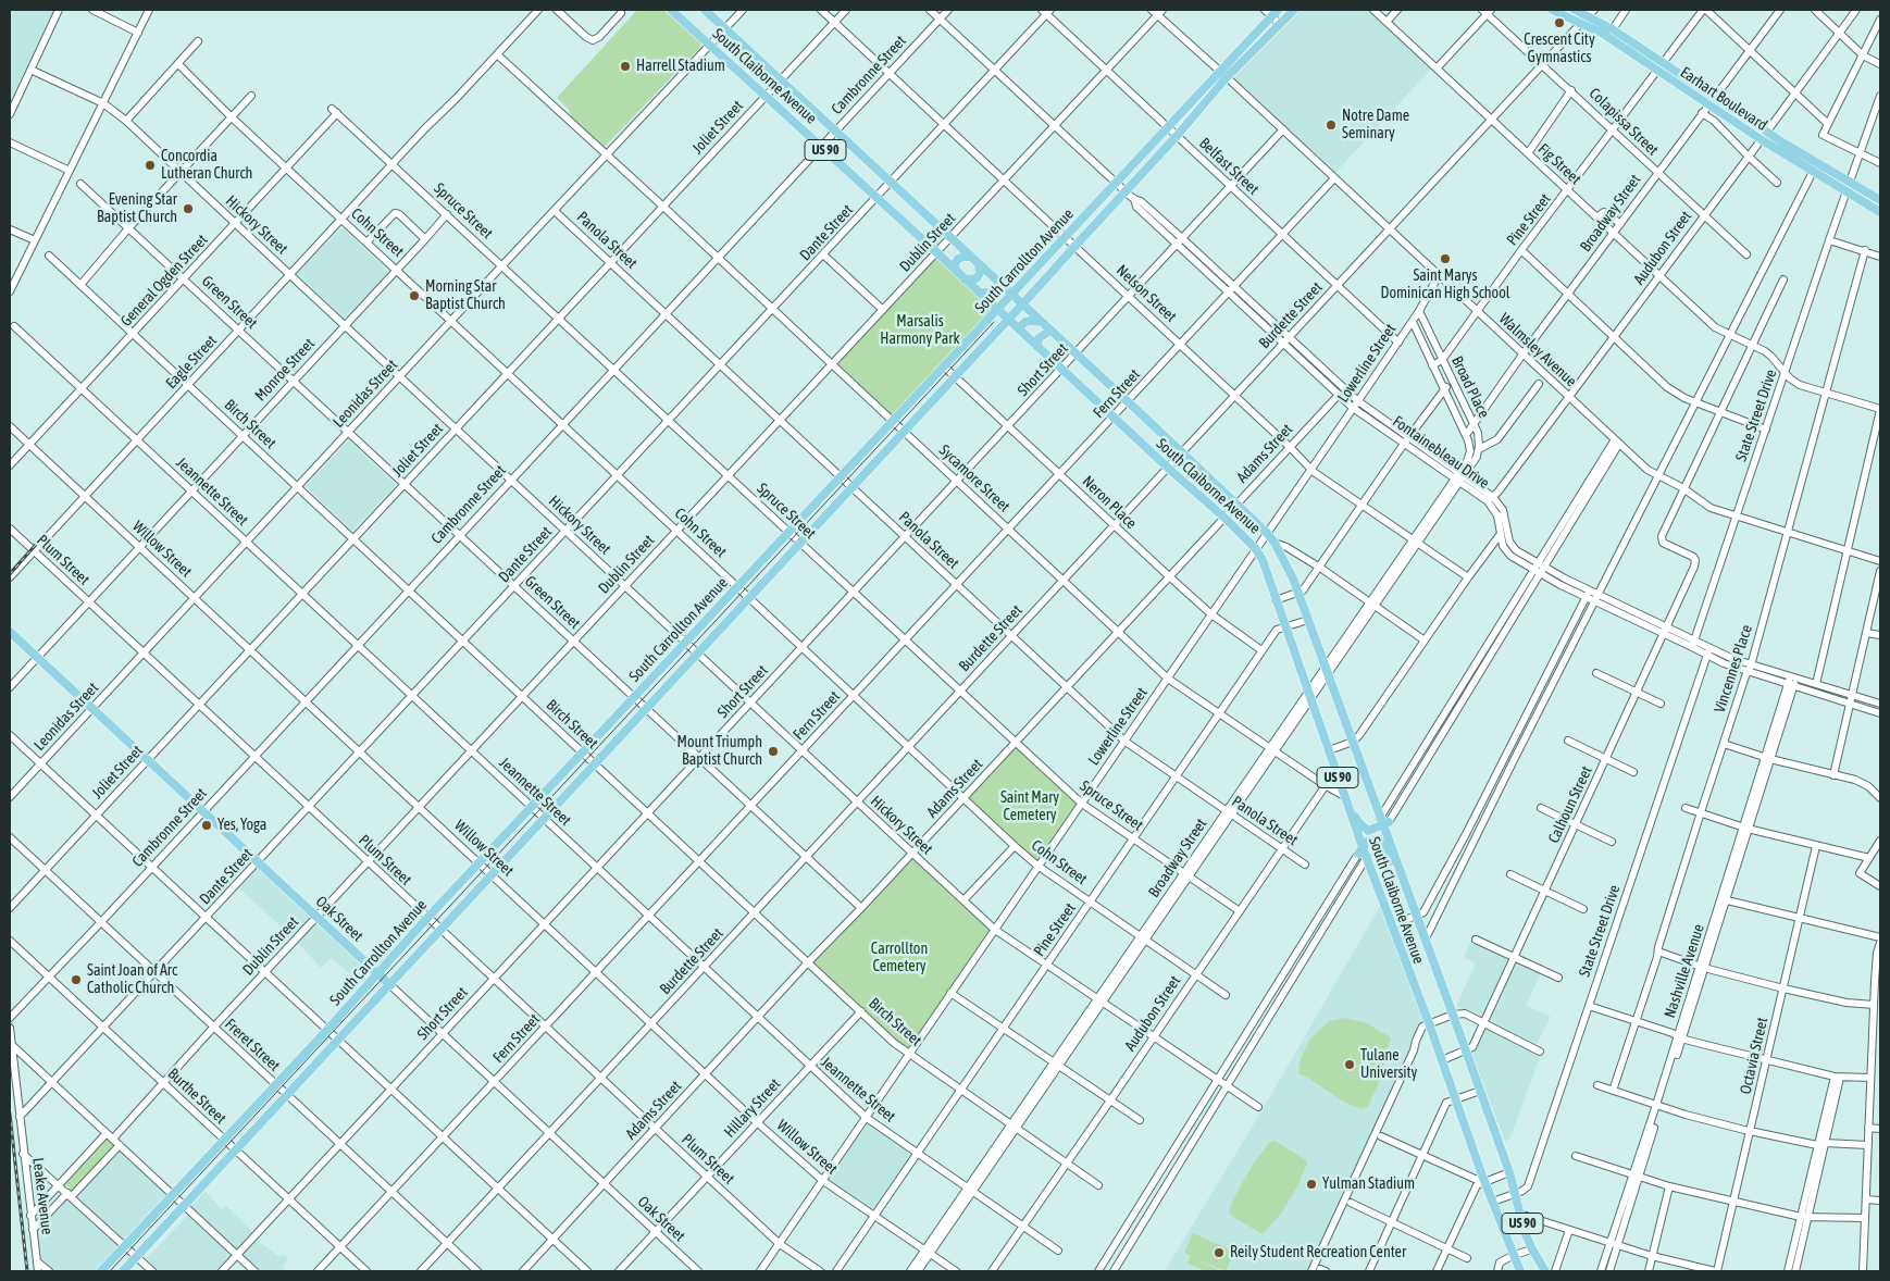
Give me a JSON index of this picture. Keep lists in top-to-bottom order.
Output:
{
  "streets": {
    "main road": [
      "South Claiborne Avenue",
      "Earhart Boulevard",
      "US 90",
      "South Carrollton Avenue",
      "Oak Street"
    ],
    "street": [
      "Cambronne Street",
      "Colapissa Street",
      "Joliet Street",
      "Fig Street",
      "Belfast Street",
      "Spruce Street",
      "Broadway Street",
      "Pine Street",
      "Hickory Street",
      "Cohn Street",
      "Dante Street",
      "Panola Street",
      "Dublin Street",
      "Audubon Street",
      "General Ogden Street",
      "Nelson Street",
      "Green Street",
      "Burdette Street",
      "Walmsley Avenue",
      "Eagle Street",
      "Lowerline Street",
      "Monroe Street",
      "Short Street",
      "Broad Place",
      "Leonidas Street",
      "Fern Street",
      "State Street Drive",
      "Birch Street",
      "Fontainebleau Drive",
      "Adams Street",
      "Sycamore Street",
      "Jeannette Street",
      "Neron Place",
      "Willow Street",
      "Plum Street",
      "Vincennes Place",
      "Calhoun Street",
      "Nashville Avenue",
      "Freret Street",
      "Octavia Street",
      "Burthe Street",
      "Hillary Street",
      "Leake Avenue"
    ]
  },
  "crossings": [
    ["Cambronne Street", "South Claiborne Avenue"],
    ["Cambronne Street", "Spruce Street"],
    ["Cambronne Street", "Hickory Street"],
    ["Cambronne Street", "Cohn Street"],
    ["Cambronne Street", "Panola Street"],
    ["Cambronne Street", "Nelson Street"],
    ["Cambronne Street", "Green Street"],
    ["Cambronne Street", "Birch Street"],
    ["Cambronne Street", "Fontainebleau Drive"],
    ["Cambronne Street", "Sycamore Street"],
    ["Cambronne Street", "Jeannette Street"],
    ["Cambronne Street", "Willow Street"],
    ["Cambronne Street", "Plum Street"],
    ["Cambronne Street", "Oak Street"],
    ["Cambronne Street", "Freret Street"],
    ["Cambronne Street", "Burthe Street"],
    ["South Claiborne Avenue", "Joliet Street"],
    ["South Claiborne Avenue", "Broadway Street"],
    ["South Claiborne Avenue", "Pine Street"],
    ["South Claiborne Avenue", "Dante Street"],
    ["South Claiborne Avenue", "Dublin Street"],
    ["South Claiborne Avenue", "Audubon Street"],
    ["South Claiborne Avenue", "South Carrollton Avenue"],
    ["South Claiborne Avenue", "Burdette Street"],
    ["South Claiborne Avenue", "Lowerline Street"],
    ["South Claiborne Avenue", "Short Street"],
    ["South Claiborne Avenue", "Leonidas Street"],
    ["South Claiborne Avenue", "Fern Street"],
    ["South Claiborne Avenue", "State Street Drive"],
    ["South Claiborne Avenue", "Adams Street"],
    ["South Claiborne Avenue", "Sycamore Street"],
    ["South Claiborne Avenue", "Calhoun Street"],
    ["Earhart Boulevard", "Broadway Street"],
    ["Earhart Boulevard", "Pine Street"],
    ["Earhart Boulevard", "Audubon Street"],
    ["Earhart Boulevard", "Burdette Street"],
    ["Earhart Boulevard", "State Street Drive"],
    ["Colapissa Street", "Broadway Street"],
    ["Colapissa Street", "Pine Street"],
    ["Colapissa Street", "Audubon Street"],
    ["Colapissa Street", "Burdette Street"],
    ["Joliet Street", "Spruce Street"],
    ["Joliet Street", "Hickory Street"],
    ["Joliet Street", "Cohn Street"],
    ["Joliet Street", "Panola Street"],
    ["Joliet Street", "Nelson Street"],
    ["Joliet Street", "Green Street"],
    ["Joliet Street", "Birch Street"],
    ["Joliet Street", "Sycamore Street"],
    ["Joliet Street", "Jeannette Street"],
    ["Joliet Street", "Willow Street"],
    ["Joliet Street", "Plum Street"],
    ["Joliet Street", "Oak Street"],
    ["Joliet Street", "Freret Street"],
    ["Fig Street", "Broadway Street"],
    ["Fig Street", "Pine Street"],
    ["Fig Street", "Audubon Street"],
    ["Fig Street", "Burdette Street"],
    ["Fig Street", "State Street Drive"],
    ["Fig Street", "Vincennes Place"],
    ["Belfast Street", "Dante Street"],
    ["Belfast Street", "Dublin Street"],
    ["Belfast Street", "South Carrollton Avenue"],
    ["Belfast Street", "Burdette Street"],
    ["Belfast Street", "Lowerline Street"],
    ["Belfast Street", "Short Street"],
    ["Belfast Street", "Fern Street"],
    ["Spruce Street", "Broadway Street"],
    ["Spruce Street", "Pine Street"],
    ["Spruce Street", "Dante Street"],
    ["Spruce Street", "Dublin Street"],
    ["Spruce Street", "Audubon Street"],
    ["Spruce Street", "South Carrollton Avenue"],
    ["Spruce Street", "General Ogden Street"],
    ["Spruce Street", "Burdette Street"],
    ["Spruce Street", "Eagle Street"],
    ["Spruce Street", "Lowerline Street"],
    ["Spruce Street", "Monroe Street"],
    ["Spruce Street", "Short Street"],
    ["Spruce Street", "Leonidas Street"],
    ["Spruce Street", "Fern Street"],
    ["Spruce Street", "Adams Street"],
    ["Broadway Street", "Hickory Street"],
    ["Broadway Street", "Cohn Street"],
    ["Broadway Street", "Panola Street"],
    ["Broadway Street", "Nelson Street"],
    ["Broadway Street", "Walmsley Avenue"],
    ["Broadway Street", "Broad Place"],
    ["Broadway Street", "Birch Street"],
    ["Broadway Street", "Fontainebleau Drive"],
    ["Broadway Street", "Sycamore Street"],
    ["Broadway Street", "Jeannette Street"],
    ["Broadway Street", "Willow Street"],
    ["Pine Street", "Hickory Street"],
    ["Pine Street", "Cohn Street"],
    ["Pine Street", "Panola Street"],
    ["Pine Street", "Walmsley Avenue"],
    ["Pine Street", "Broad Place"],
    ["Pine Street", "Birch Street"],
    ["Pine Street", "Sycamore Street"],
    ["Pine Street", "Jeannette Street"],
    ["Pine Street", "Neron Place"],
    ["Pine Street", "Willow Street"],
    ["Hickory Street", "Dante Street"],
    ["Hickory Street", "Dublin Street"],
    ["Hickory Street", "Audubon Street"],
    ["Hickory Street", "South Carrollton Avenue"],
    ["Hickory Street", "General Ogden Street"],
    ["Hickory Street", "Burdette Street"],
    ["Hickory Street", "Eagle Street"],
    ["Hickory Street", "Lowerline Street"],
    ["Hickory Street", "Monroe Street"],
    ["Hickory Street", "Short Street"],
    ["Hickory Street", "Leonidas Street"],
    ["Hickory Street", "Fern Street"],
    ["Hickory Street", "Adams Street"],
    ["Cohn Street", "Dante Street"],
    ["Cohn Street", "Dublin Street"],
    ["Cohn Street", "Audubon Street"],
    ["Cohn Street", "South Carrollton Avenue"],
    ["Cohn Street", "General Ogden Street"],
    ["Cohn Street", "Burdette Street"],
    ["Cohn Street", "Eagle Street"],
    ["Cohn Street", "Lowerline Street"],
    ["Cohn Street", "Monroe Street"],
    ["Cohn Street", "Short Street"],
    ["Cohn Street", "Leonidas Street"],
    ["Cohn Street", "Fern Street"],
    ["Cohn Street", "Adams Street"],
    ["Dante Street", "Panola Street"],
    ["Dante Street", "Nelson Street"],
    ["Dante Street", "Green Street"],
    ["Dante Street", "Birch Street"],
    ["Dante Street", "Fontainebleau Drive"],
    ["Dante Street", "Sycamore Street"],
    ["Dante Street", "Jeannette Street"],
    ["Dante Street", "Willow Street"],
    ["Dante Street", "Plum Street"],
    ["Dante Street", "Oak Street"],
    ["Dante Street", "Freret Street"],
    ["Dante Street", "Burthe Street"],
    ["Dante Street", "Leake Avenue"],
    ["Panola Street", "Dublin Street"],
    ["Panola Street", "Audubon Street"],
    ["Panola Street", "South Carrollton Avenue"],
    ["Panola Street", "Burdette Street"],
    ["Panola Street", "Lowerline Street"],
    ["Panola Street", "Short Street"],
    ["Panola Street", "Leonidas Street"],
    ["Panola Street", "Fern Street"],
    ["Panola Street", "Adams Street"],
    ["Dublin Street", "Nelson Street"],
    ["Dublin Street", "Green Street"],
    ["Dublin Street", "Walmsley Avenue"],
    ["Dublin Street", "Birch Street"],
    ["Dublin Street", "Fontainebleau Drive"],
    ["Dublin Street", "Sycamore Street"],
    ["Dublin Street", "Jeannette Street"],
    ["Dublin Street", "Willow Street"],
    ["Dublin Street", "Plum Street"],
    ["Dublin Street", "Oak Street"],
    ["Dublin Street", "Freret Street"],
    ["Dublin Street", "Burthe Street"],
    ["Dublin Street", "Leake Avenue"],
    ["Audubon Street", "Walmsley Avenue"],
    ["Audubon Street", "Birch Street"],
    ["Audubon Street", "Fontainebleau Drive"],
    ["Audubon Street", "Sycamore Street"],
    ["Audubon Street", "Jeannette Street"],
    ["South Carrollton Avenue", "Nelson Street"],
    ["South Carrollton Avenue", "Green Street"],
    ["South Carrollton Avenue", "Walmsley Avenue"],
    ["South Carrollton Avenue", "Birch Street"],
    ["South Carrollton Avenue", "Fontainebleau Drive"],
    ["South Carrollton Avenue", "Sycamore Street"],
    ["South Carrollton Avenue", "Jeannette Street"],
    ["South Carrollton Avenue", "Neron Place"],
    ["South Carrollton Avenue", "Willow Street"],
    ["South Carrollton Avenue", "Plum Street"],
    ["South Carrollton Avenue", "Oak Street"],
    ["South Carrollton Avenue", "Freret Street"],
    ["South Carrollton Avenue", "Burthe Street"],
    ["General Ogden Street", "Green Street"],
    ["General Ogden Street", "Birch Street"],
    ["General Ogden Street", "Jeannette Street"],
    ["General Ogden Street", "Willow Street"],
    ["Nelson Street", "Burdette Street"],
    ["Nelson Street", "Lowerline Street"],
    ["Nelson Street", "Short Street"],
    ["Nelson Street", "Fern Street"],
    ["Nelson Street", "Adams Street"],
    ["Green Street", "Burdette Street"],
    ["Green Street", "Eagle Street"],
    ["Green Street", "Monroe Street"],
    ["Green Street", "Short Street"],
    ["Green Street", "Leonidas Street"],
    ["Green Street", "Fern Street"],
    ["Green Street", "Adams Street"],
    ["Burdette Street", "Walmsley Avenue"],
    ["Burdette Street", "Birch Street"],
    ["Burdette Street", "Fontainebleau Drive"],
    ["Burdette Street", "Sycamore Street"],
    ["Burdette Street", "Jeannette Street"],
    ["Burdette Street", "Neron Place"],
    ["Burdette Street", "Willow Street"],
    ["Burdette Street", "Plum Street"],
    ["Burdette Street", "Oak Street"],
    ["Burdette Street", "Freret Street"],
    ["Walmsley Avenue", "Lowerline Street"],
    ["Walmsley Avenue", "Short Street"],
    ["Walmsley Avenue", "Fern Street"],
    ["Walmsley Avenue", "State Street Drive"],
    ["Walmsley Avenue", "Vincennes Place"],
    ["Walmsley Avenue", "Calhoun Street"],
    ["Eagle Street", "Birch Street"],
    ["Eagle Street", "Sycamore Street"],
    ["Eagle Street", "Jeannette Street"],
    ["Eagle Street", "Willow Street"],
    ["Eagle Street", "Plum Street"],
    ["Lowerline Street", "Broad Place"],
    ["Lowerline Street", "Birch Street"],
    ["Lowerline Street", "Fontainebleau Drive"],
    ["Lowerline Street", "Sycamore Street"],
    ["Lowerline Street", "Jeannette Street"],
    ["Lowerline Street", "Neron Place"],
    ["Lowerline Street", "Willow Street"],
    ["Lowerline Street", "Plum Street"],
    ["Monroe Street", "Birch Street"],
    ["Monroe Street", "Jeannette Street"],
    ["Monroe Street", "Willow Street"],
    ["Monroe Street", "Plum Street"],
    ["Monroe Street", "Oak Street"],
    ["Short Street", "Birch Street"],
    ["Short Street", "Fontainebleau Drive"],
    ["Short Street", "Sycamore Street"],
    ["Short Street", "Jeannette Street"],
    ["Short Street", "Neron Place"],
    ["Short Street", "Willow Street"],
    ["Short Street", "Plum Street"],
    ["Short Street", "Oak Street"],
    ["Short Street", "Freret Street"],
    ["Short Street", "Burthe Street"],
    ["Leonidas Street", "Birch Street"],
    ["Leonidas Street", "Sycamore Street"],
    ["Leonidas Street", "Jeannette Street"],
    ["Leonidas Street", "Willow Street"],
    ["Leonidas Street", "Plum Street"],
    ["Leonidas Street", "Oak Street"],
    ["Fern Street", "Birch Street"],
    ["Fern Street", "Fontainebleau Drive"],
    ["Fern Street", "Sycamore Street"],
    ["Fern Street", "Jeannette Street"],
    ["Fern Street", "Neron Place"],
    ["Fern Street", "Willow Street"],
    ["Fern Street", "Plum Street"],
    ["Fern Street", "Oak Street"],
    ["Fern Street", "Freret Street"],
    ["Fern Street", "Burthe Street"],
    ["State Street Drive", "Fontainebleau Drive"],
    ["Birch Street", "Adams Street"],
    ["Birch Street", "Hillary Street"],
    ["Fontainebleau Drive", "Adams Street"],
    ["Fontainebleau Drive", "Vincennes Place"],
    ["Fontainebleau Drive", "Calhoun Street"],
    ["Fontainebleau Drive", "Nashville Avenue"],
    ["Adams Street", "Sycamore Street"],
    ["Adams Street", "Jeannette Street"],
    ["Adams Street", "Neron Place"],
    ["Adams Street", "Willow Street"],
    ["Adams Street", "Plum Street"],
    ["Adams Street", "Oak Street"],
    ["Jeannette Street", "Hillary Street"],
    ["Willow Street", "Hillary Street"],
    ["Plum Street", "Hillary Street"],
    ["Oak Street", "Hillary Street"]
  ],
  "parks": ["Marsalis Harmony Park", "Saint Mary Cemetery", "Carrollton Cemetery"],
  "places": [
    "Crescent City Gymnastics",
    "Harrell Stadium",
    "Notre Dame Seminary",
    "Concordia Lutheran Church",
    "Evening Star Baptist Church",
    "Saint Marys Dominican High School",
    "Morning Star Baptist Church",
    "Mount Triumph Baptist Church",
    "Yes, Yoga",
    "Saint Joan of Arc Catholic Church",
    "Tulane University",
    "Yulman Stadium",
    "Reily Student Recreation Center"
  ]
}
